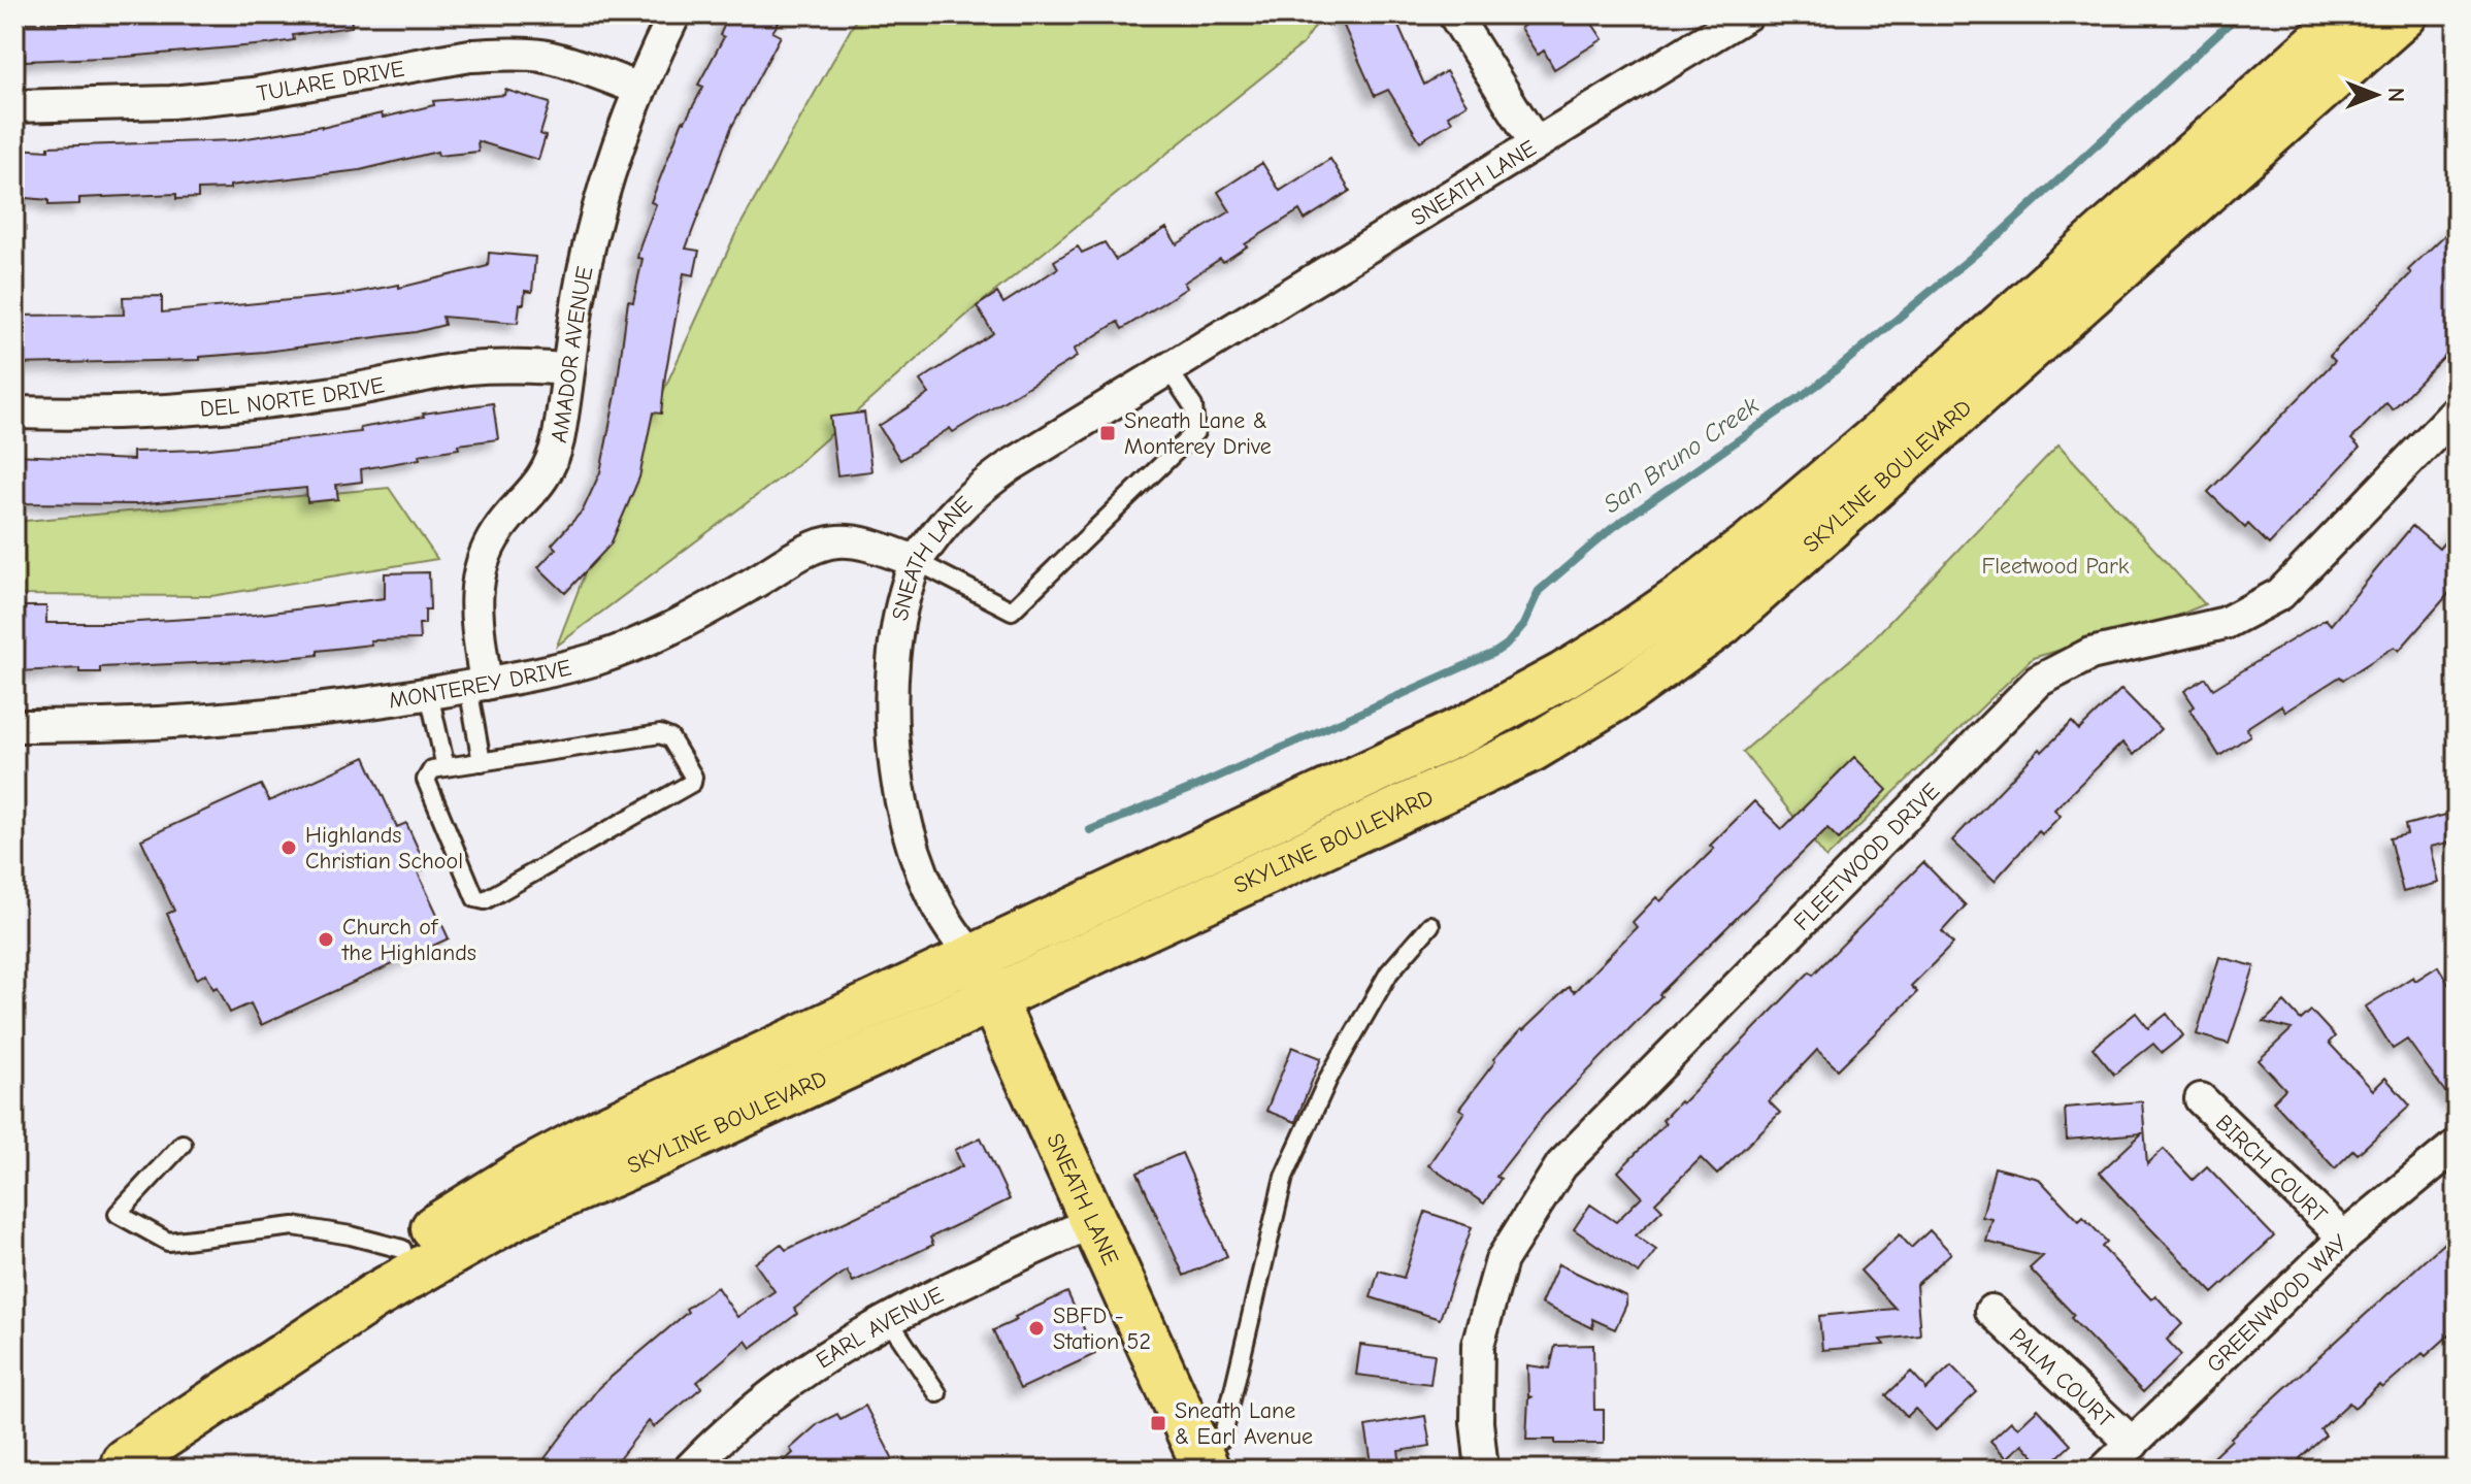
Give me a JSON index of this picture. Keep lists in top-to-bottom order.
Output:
{
  "streets": {
    "main road": ["SNEATH LANE", "SKYLINE BOULEVARD"],
    "street": [
      "TULARE DRIVE",
      "AMADOR AVENUE",
      "DEL NORTE DRIVE",
      "MONTEREY DRIVE",
      "FLEETWOOD DRIVE",
      "BIRCH COURT",
      "GREENWOOD WAY",
      "EARL AVENUE",
      "PALM COURT"
    ]
  },
  "crossings": [
    ["TULARE DRIVE", "AMADOR AVENUE"],
    ["SNEATH LANE", "SKYLINE BOULEVARD"],
    ["SNEATH LANE", "MONTEREY DRIVE"],
    ["SNEATH LANE", "EARL AVENUE"],
    ["AMADOR AVENUE", "DEL NORTE DRIVE"],
    ["AMADOR AVENUE", "MONTEREY DRIVE"],
    ["BIRCH COURT", "GREENWOOD WAY"],
    ["GREENWOOD WAY", "PALM COURT"]
  ],
  "water": ["San Bruno Creek"],
  "parks": ["Fleetwood Park"],
  "places": {
    "transit": ["Sneath Lane & Monterey Drive", "Sneath Lane & Earl Avenue"],
    "other": ["Highlands Christian School", "Church of the Highlands", "SBFD - Station 52"]
  },
  "north": "right"
}
